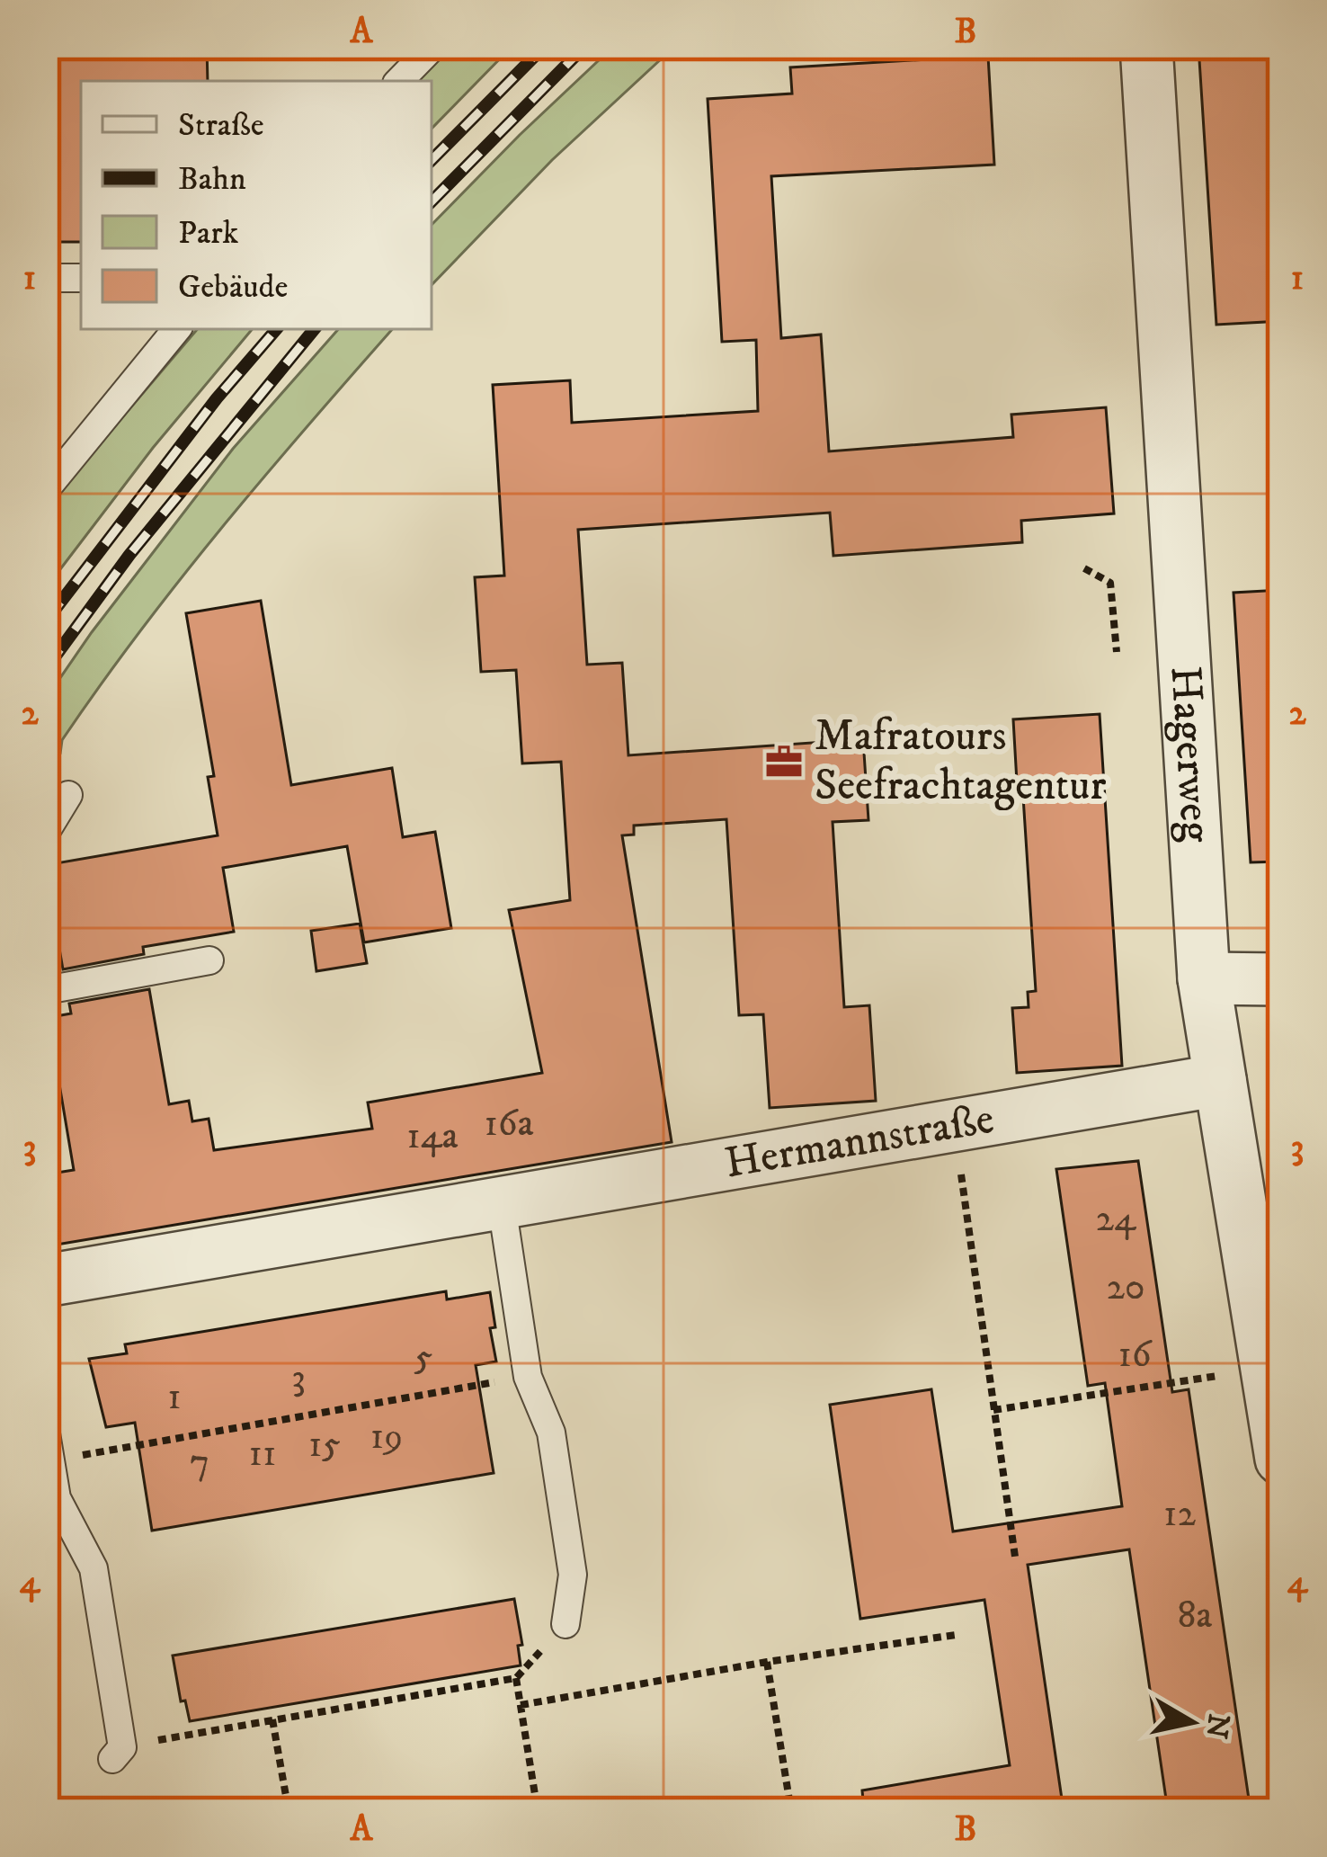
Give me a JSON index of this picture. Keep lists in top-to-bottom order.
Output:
{
  "streets": {
    "street": ["Hagerweg", "Hermannstraße"]
  },
  "crossings": [
    ["Hagerweg", "Hermannstraße"]
  ],
  "places": {
    "office": ["Mafratours Seefrachtagentur"]
  },
  "house_numbers": [
    "16a",
    "14a",
    "24",
    "20",
    "16",
    "5",
    "3",
    "1",
    "19",
    "15",
    "11",
    "7",
    "12",
    "8a"
  ],
  "legend": [
    "Straße",
    "Bahn",
    "Park",
    "Gebäude"
  ],
  "north": "right",
  "grid": {
    "columns": ["A", "B"],
    "rows": [
      "1",
      "2",
      "3",
      "4"
    ]
  }
}
